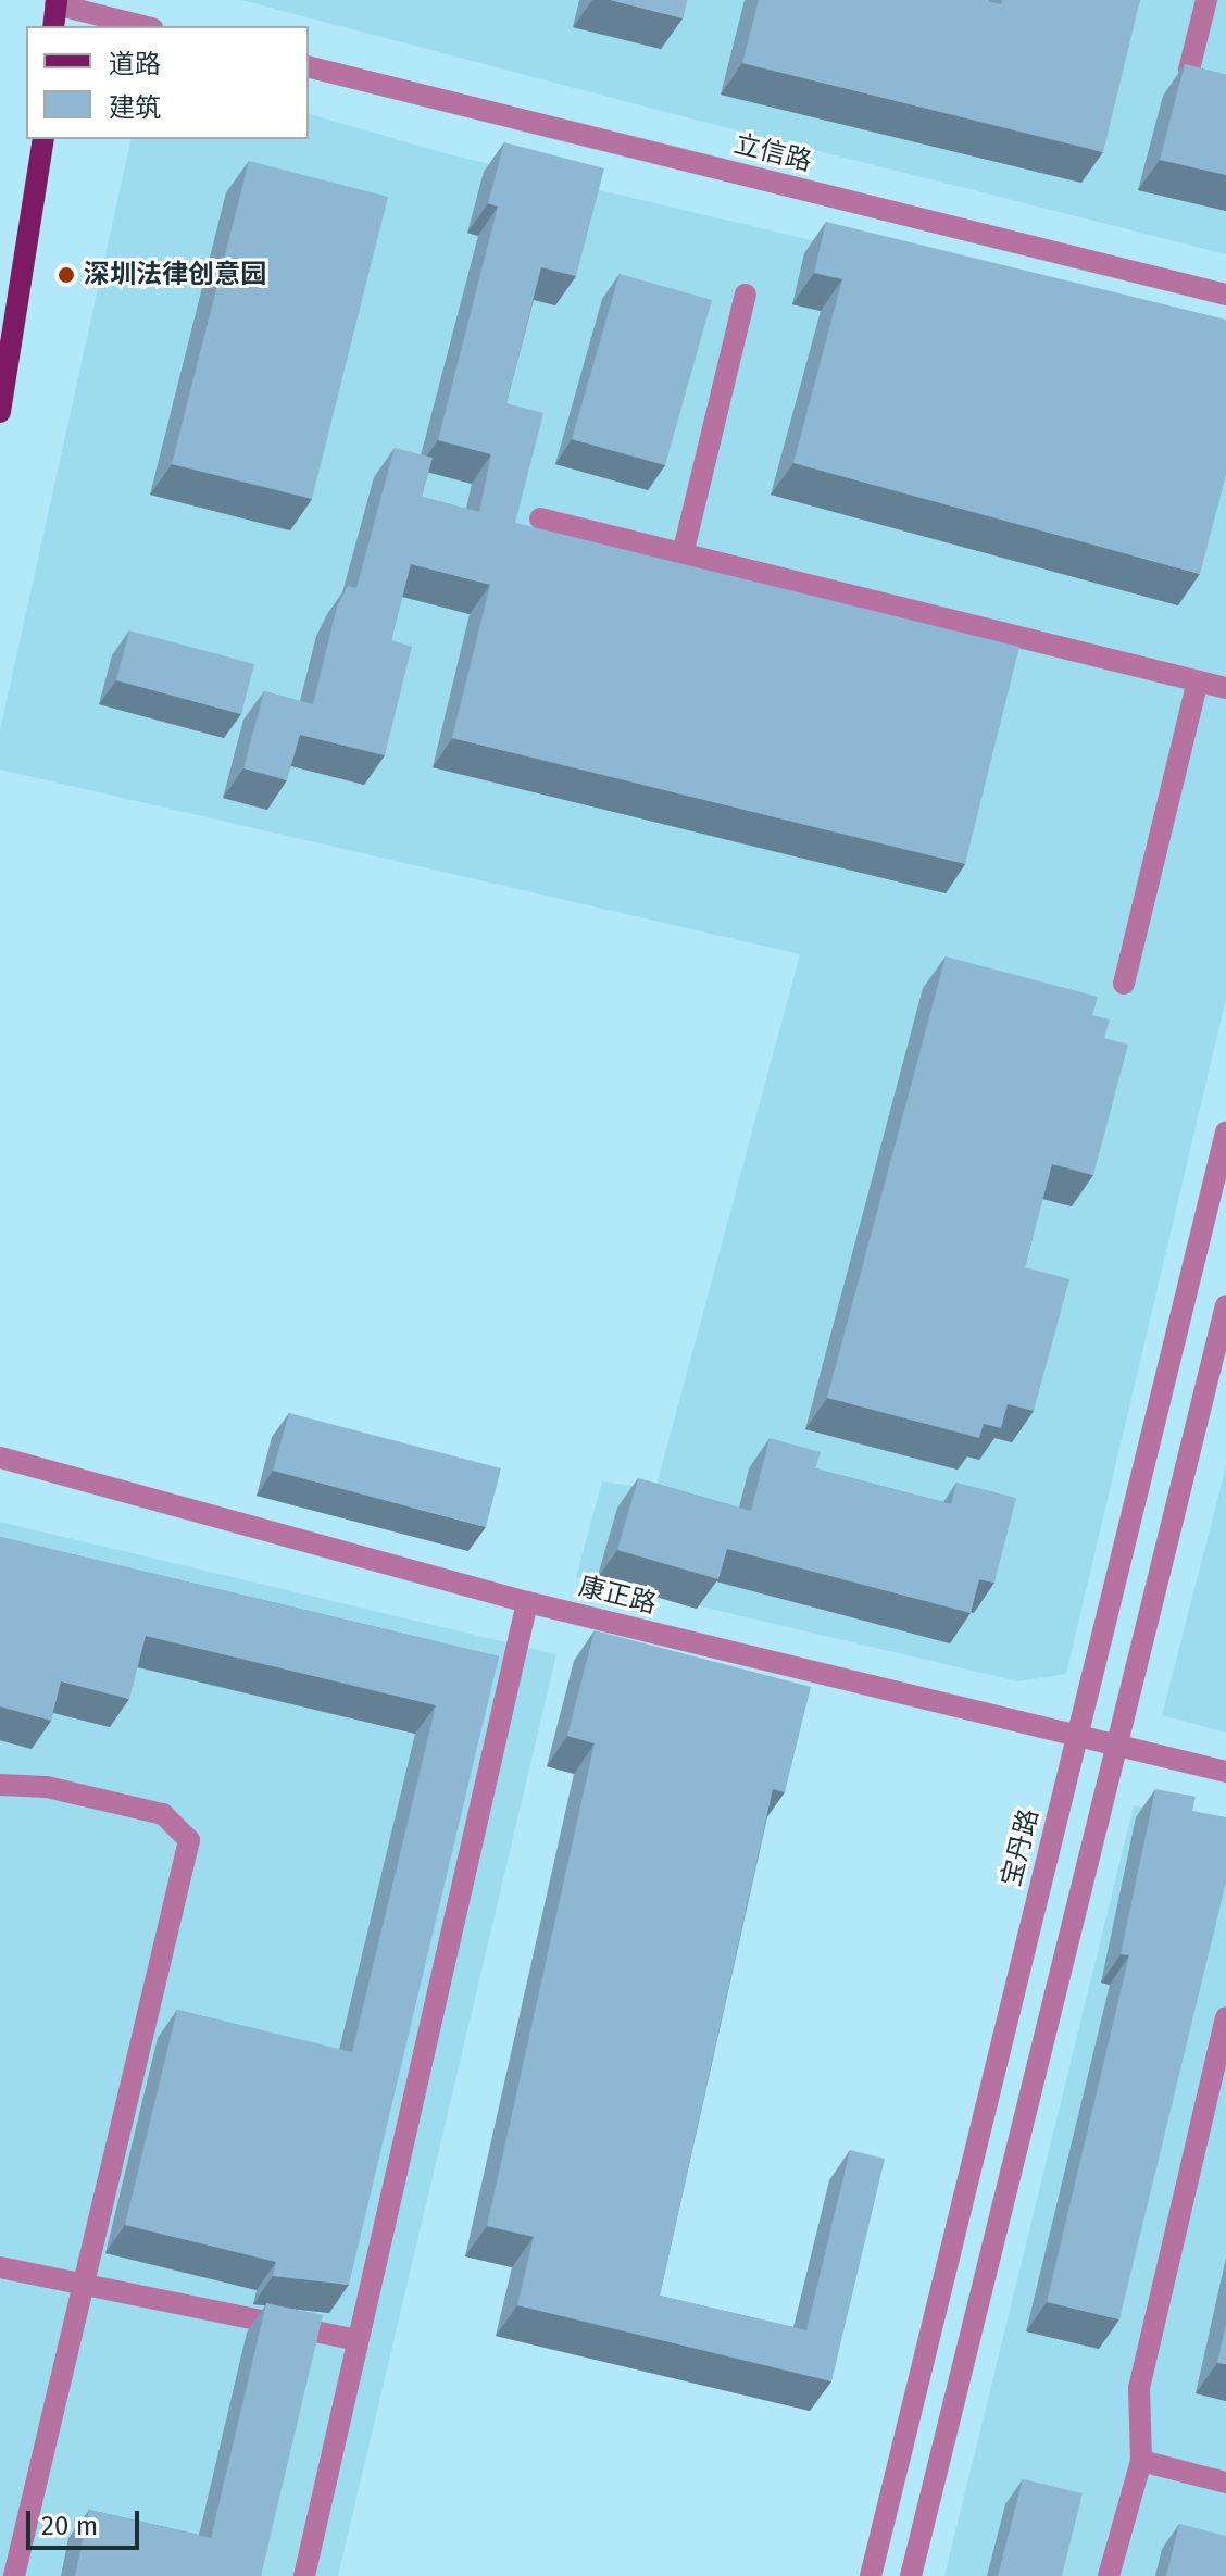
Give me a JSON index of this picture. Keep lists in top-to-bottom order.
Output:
{
  "streets": {
    "street": ["立信路", "康正路", "宝丹路"]
  },
  "crossings": [
    ["康正路", "宝丹路"]
  ],
  "places": ["深圳法律创意园"],
  "legend": ["道路", "建筑"],
  "scale_bar": "20 m"
}
